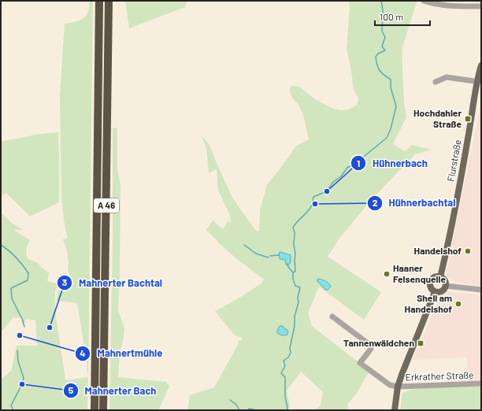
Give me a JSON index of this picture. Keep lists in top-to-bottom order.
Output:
{
  "streets": {
    "highway": ["A 46"],
    "main road": ["Flurstraße"],
    "street": ["Erkrather Straße"]
  },
  "places": {
    "transit": ["Hochdahler Straße", "Tannenwäldchen"],
    "other": [
      "Hühnerbach",
      "Hühnerbachtal",
      "Handelshof",
      "Haaner Felsenquelle",
      "Shell am Handelshof",
      "Mahnerter Bachtal",
      "Mahnertmühle",
      "Mahnerter Bach"
    ]
  },
  "scale_bar": "100 m"
}
